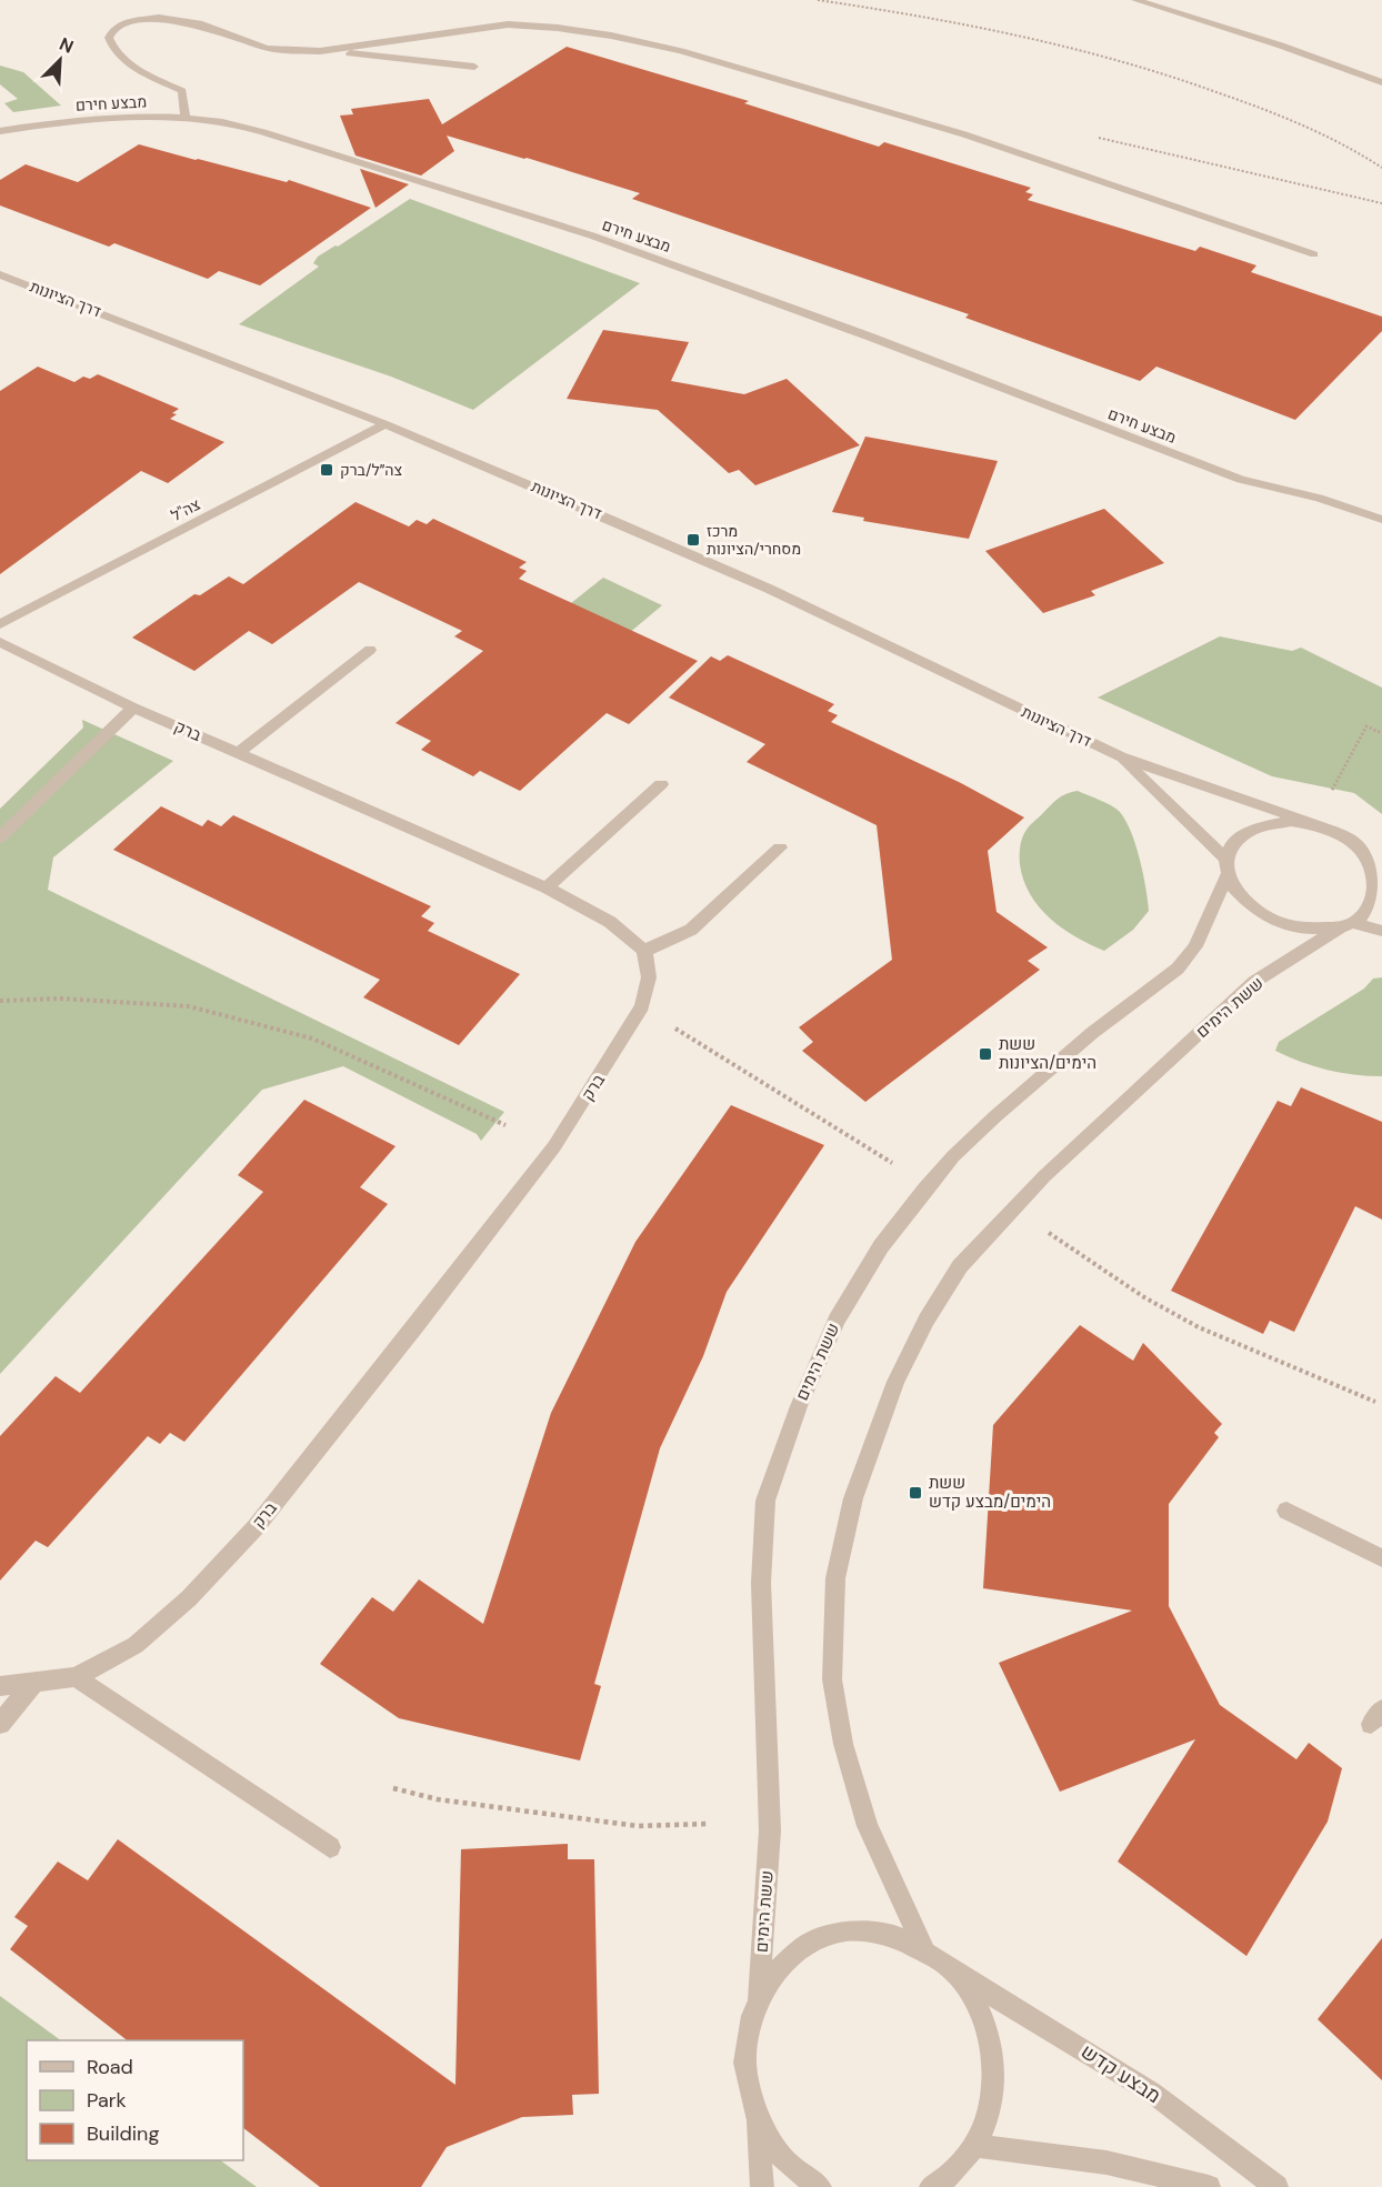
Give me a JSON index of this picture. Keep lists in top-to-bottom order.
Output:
{
  "streets": {
    "street": [
      "מבצע חירם",
      "דרך הציונות",
      "צה\"ל",
      "ברק",
      "ששת הימים",
      "מבצע קדש"
    ]
  },
  "crossings": [
    ["דרך הציונות", "צה\"ל"],
    ["דרך הציונות", "ששת הימים"]
  ],
  "places": {
    "transit": [
      "צה״ל/ברק",
      "מרכז מסחרי/הציונות",
      "ששת הימים/הציונות",
      "ששת הימים/מבצע קדש"
    ]
  },
  "legend": ["Road", "Park", "Building"],
  "north": "top right"
}
